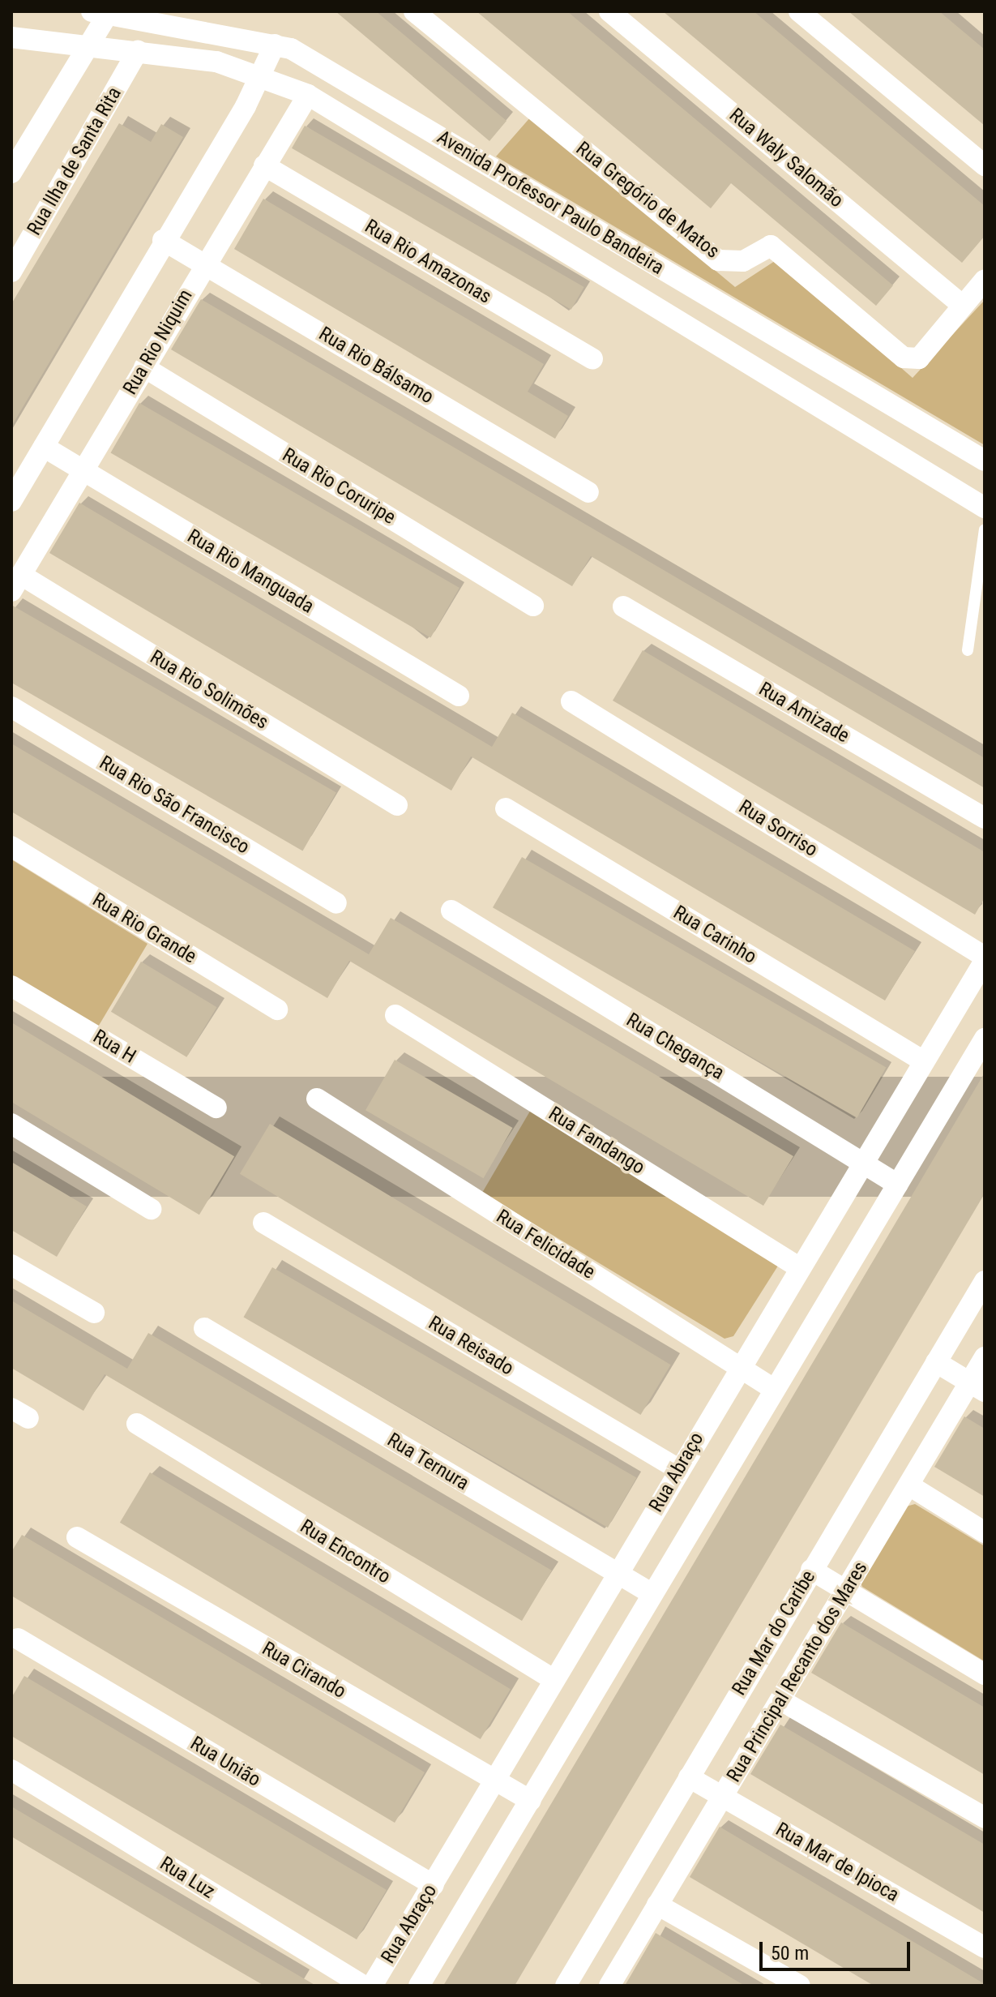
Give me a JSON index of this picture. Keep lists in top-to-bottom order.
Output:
{
  "streets": {
    "street": [
      "Rua Waly Salomão",
      "Rua llha de Santa Rita",
      "Rua Gregório de Matos",
      "Avenida Professor Paulo Bandeira",
      "Rua Rio Amazonas",
      "Rua Rio Niquim",
      "Rua Rio Bálsamo",
      "Rua Rio Coruripe",
      "Rua Rio Manguada",
      "Rua Rio Solimões",
      "Rua Amizade",
      "Rua Rio São Francisco",
      "Rua Sorriso",
      "Rua Rio Grande",
      "Rua Carinho",
      "Rua H",
      "Rua Chegança",
      "Rua Fandango",
      "Rua Felicidade",
      "Rua Reisado",
      "Rua Ternura",
      "Rua Abraço",
      "Rua Encontro",
      "Rua Mar do Caribe",
      "Rua Cirando",
      "Rua Principal Recanto dos Mares",
      "Rua União",
      "Rua Mar de Ipioca",
      "Rua Luz"
    ]
  },
  "crossings": [
    ["Rua Waly Salomão", "Rua Gregório de Matos"],
    ["Rua Rio Amazonas", "Rua Rio Niquim"],
    ["Rua Rio Niquim", "Rua Rio Bálsamo"],
    ["Rua Rio Niquim", "Rua Rio Coruripe"],
    ["Rua Rio Niquim", "Rua Rio Manguada"],
    ["Rua Rio Niquim", "Rua Rio Solimões"],
    ["Rua Sorriso", "Rua Abraço"],
    ["Rua Carinho", "Rua Abraço"],
    ["Rua Chegança", "Rua Abraço"],
    ["Rua Fandango", "Rua Abraço"],
    ["Rua Felicidade", "Rua Abraço"],
    ["Rua Reisado", "Rua Abraço"],
    ["Rua Ternura", "Rua Abraço"],
    ["Rua Abraço", "Rua Encontro"],
    ["Rua Abraço", "Rua Cirando"],
    ["Rua Abraço", "Rua União"],
    ["Rua Mar do Caribe", "Rua Mar de Ipioca"],
    ["Rua Principal Recanto dos Mares", "Rua Mar de Ipioca"]
  ],
  "scale_bar": "50 m"
}
